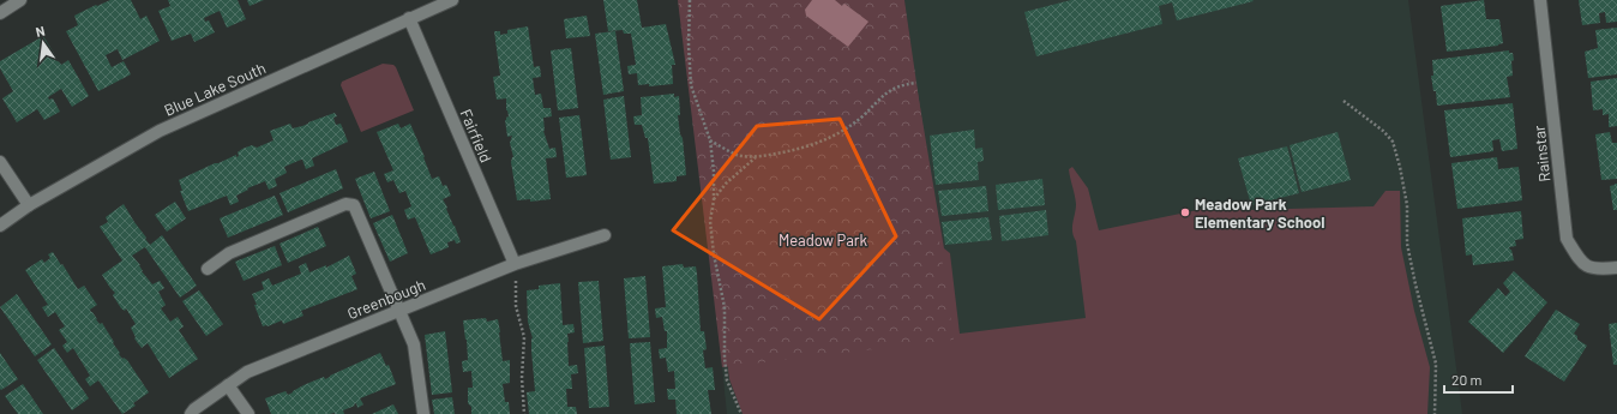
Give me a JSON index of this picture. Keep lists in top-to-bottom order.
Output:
{
  "streets": {
    "street": [
      "Blue Lake South",
      "Fairfield",
      "Rainstar",
      "Greenbough"
    ]
  },
  "crossings": [
    ["Blue Lake South", "Fairfield"],
    ["Fairfield", "Greenbough"]
  ],
  "parks": ["Meadow Park"],
  "places": ["Meadow Park Elementary School"],
  "scale_bar": "20 m",
  "north": "top"
}
